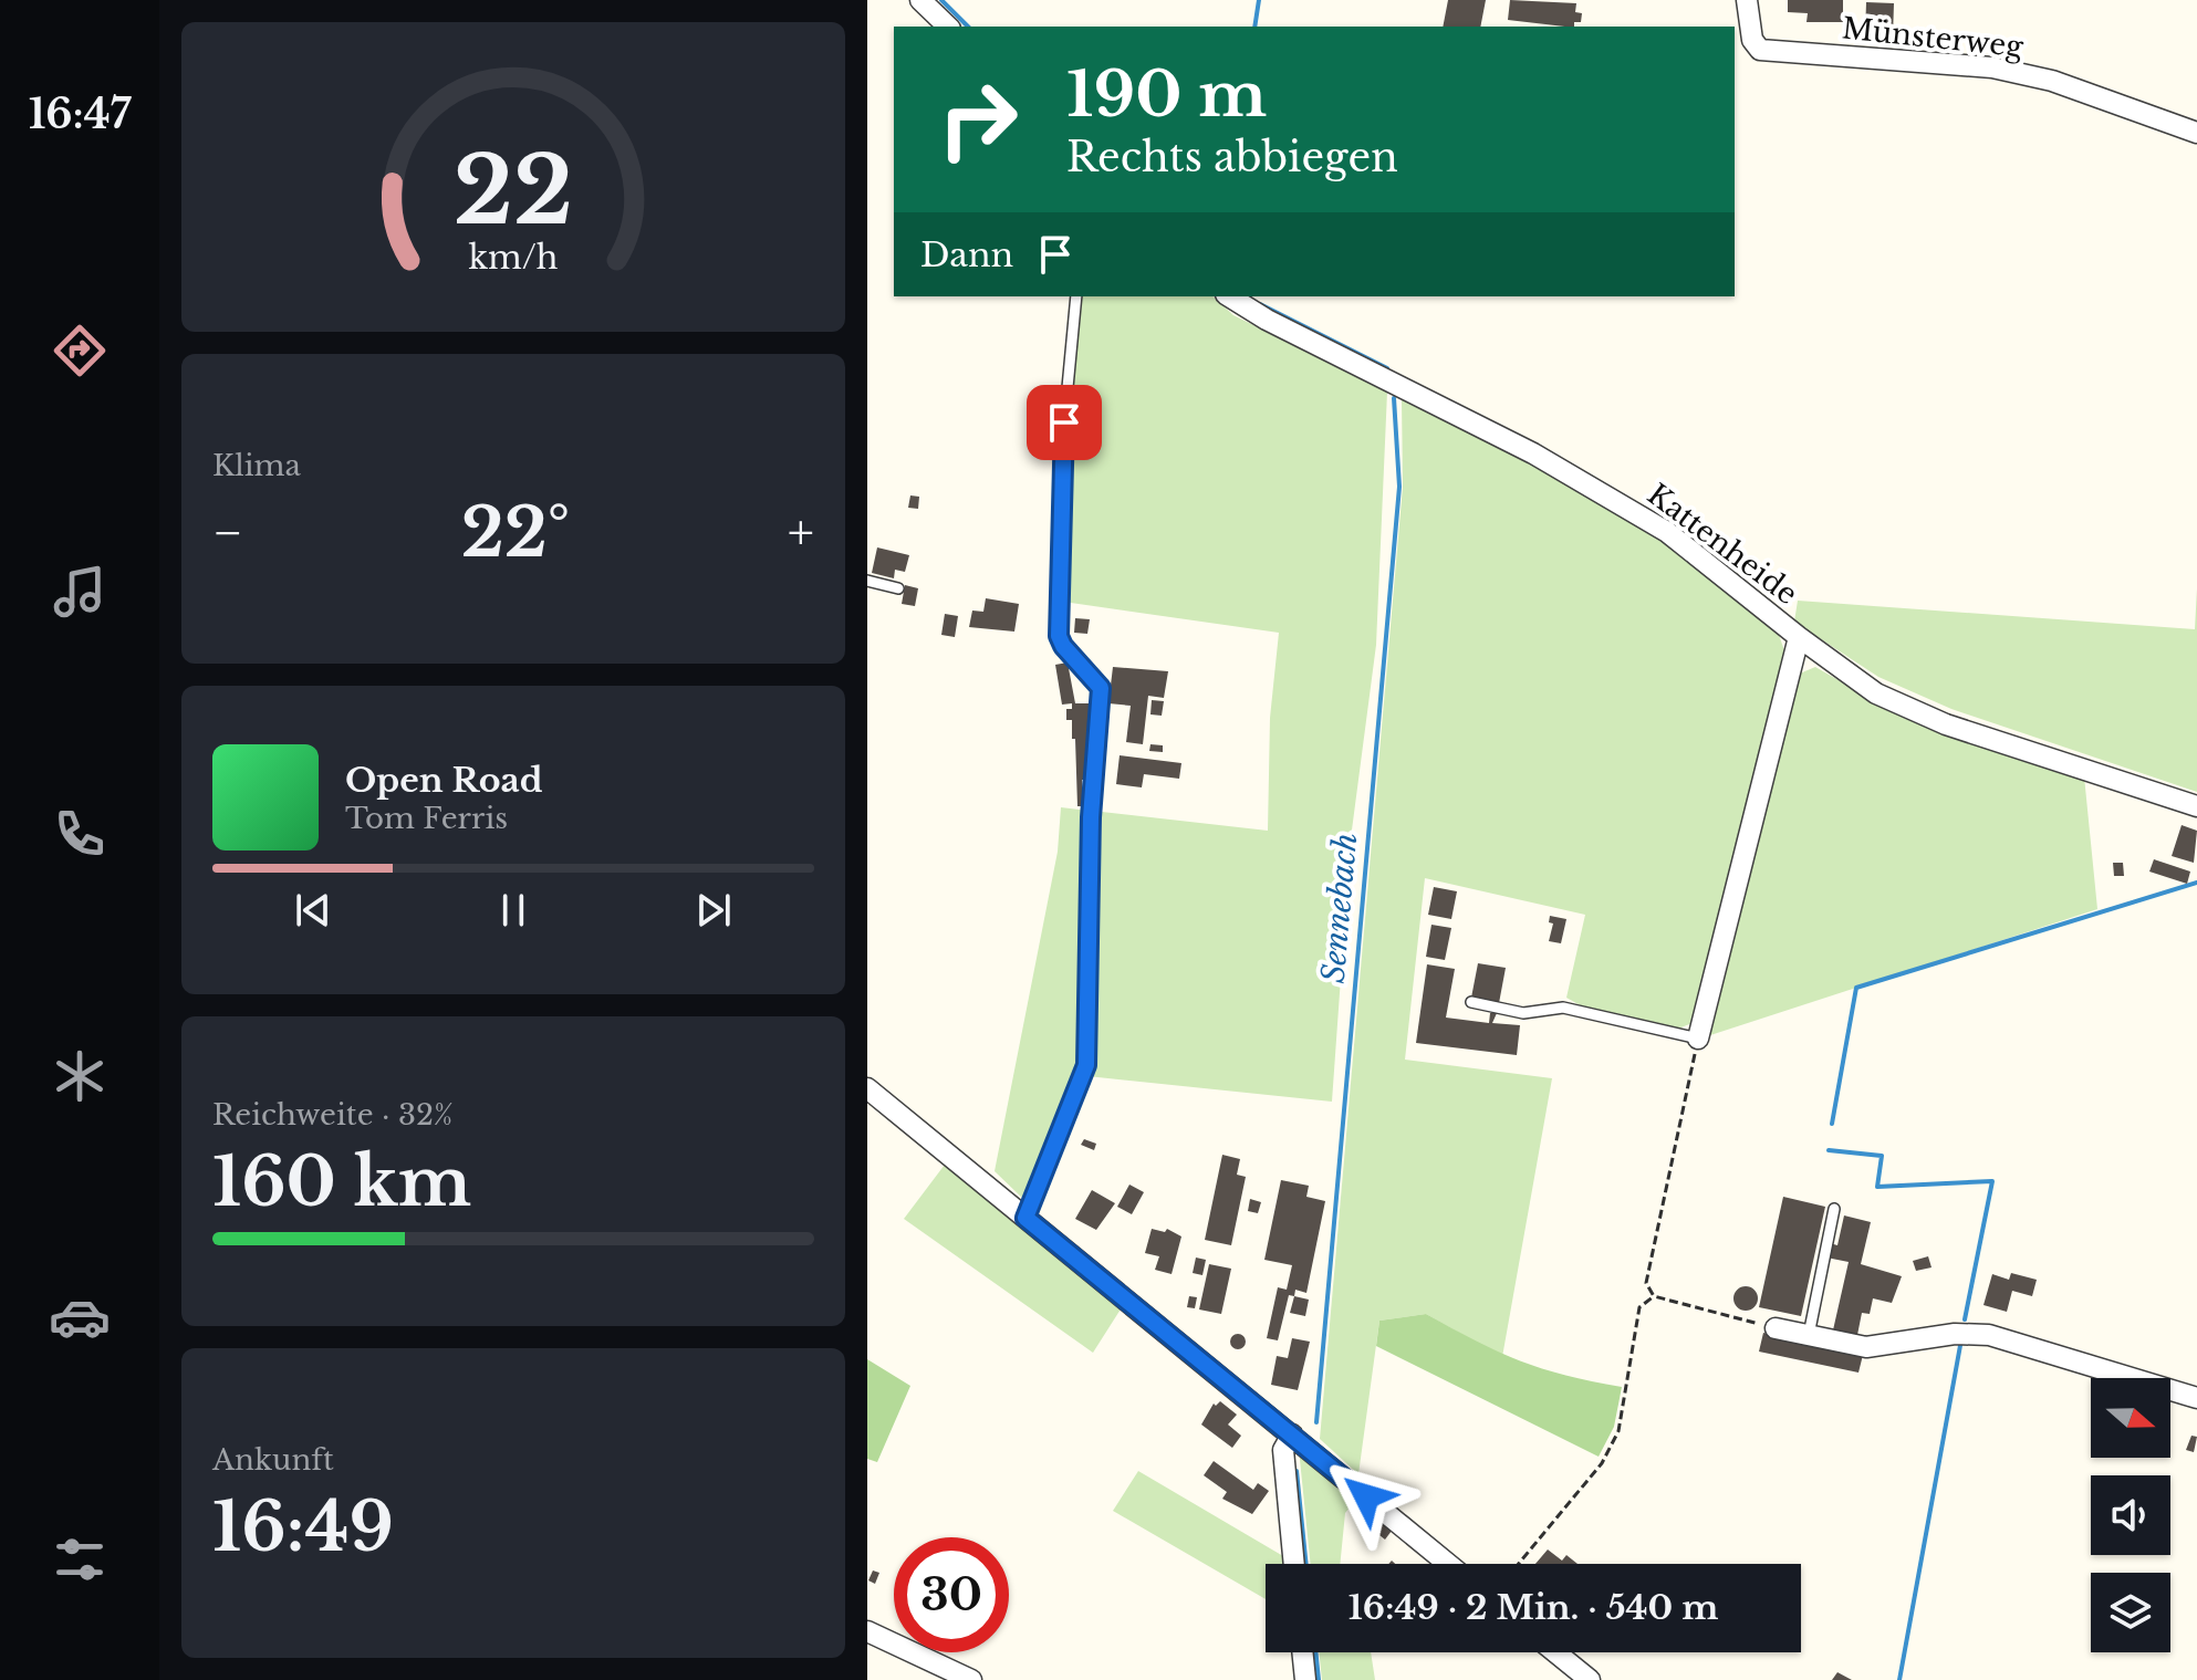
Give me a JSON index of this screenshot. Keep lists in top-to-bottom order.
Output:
{
  "streets": {
    "street": ["Münsterweg", "Kattenheide"]
  },
  "water": ["Sennebach"],
  "north": "right",
  "page": {
    "tabs": "16:47",
    "turn": ["190 m", "Rechts abbiegen"],
    "then": "Dann",
    "tile": [
      "Klima",
      ["Reichweite · 32%", "160 km"],
      ["Ankunft", "16:49"]
    ],
    "heat": ["−", "22°", "+"],
    "song": ["Open Road", "Tom Ferris"],
    "limit": "30",
    "trip": "16:49 · 2 Min. · 540 m",
    "gauge": ["22", "km/h"]
  }
}
